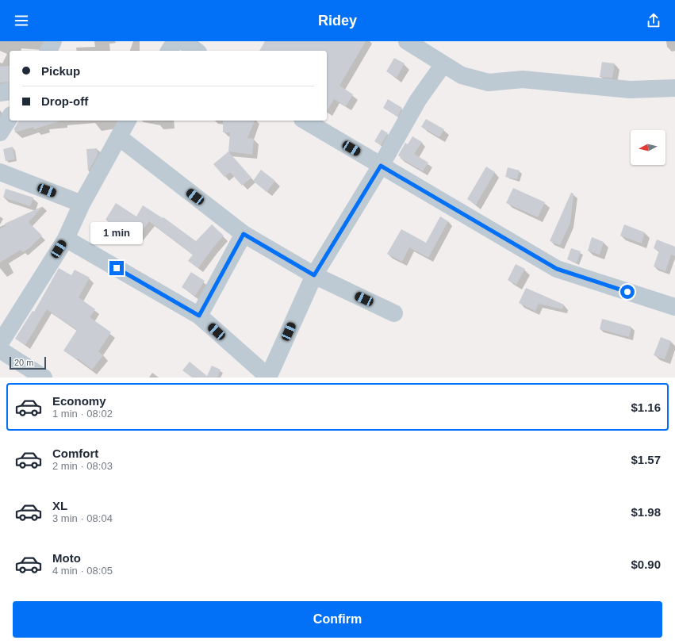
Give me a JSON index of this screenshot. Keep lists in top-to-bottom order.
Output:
{
  "scale_bar": "20 m",
  "north": "left",
  "page": {
    "header": "Ridey",
    "banner": ["Pickup", "Drop-off"],
    "bubble": "1 min",
    "scale": "20 m",
    "list": [
      {
        "name": "Economy",
        "note": "1 min · 08:02",
        "value": "$1.16"
      },
      {
        "name": "Comfort",
        "note": "2 min · 08:03",
        "value": "$1.57"
      },
      {
        "name": "XL",
        "note": "3 min · 08:04",
        "value": "$1.98"
      },
      {
        "name": "Moto",
        "note": "4 min · 08:05",
        "value": "$0.90"
      }
    ],
    "buttons": "Confirm"
  }
}
